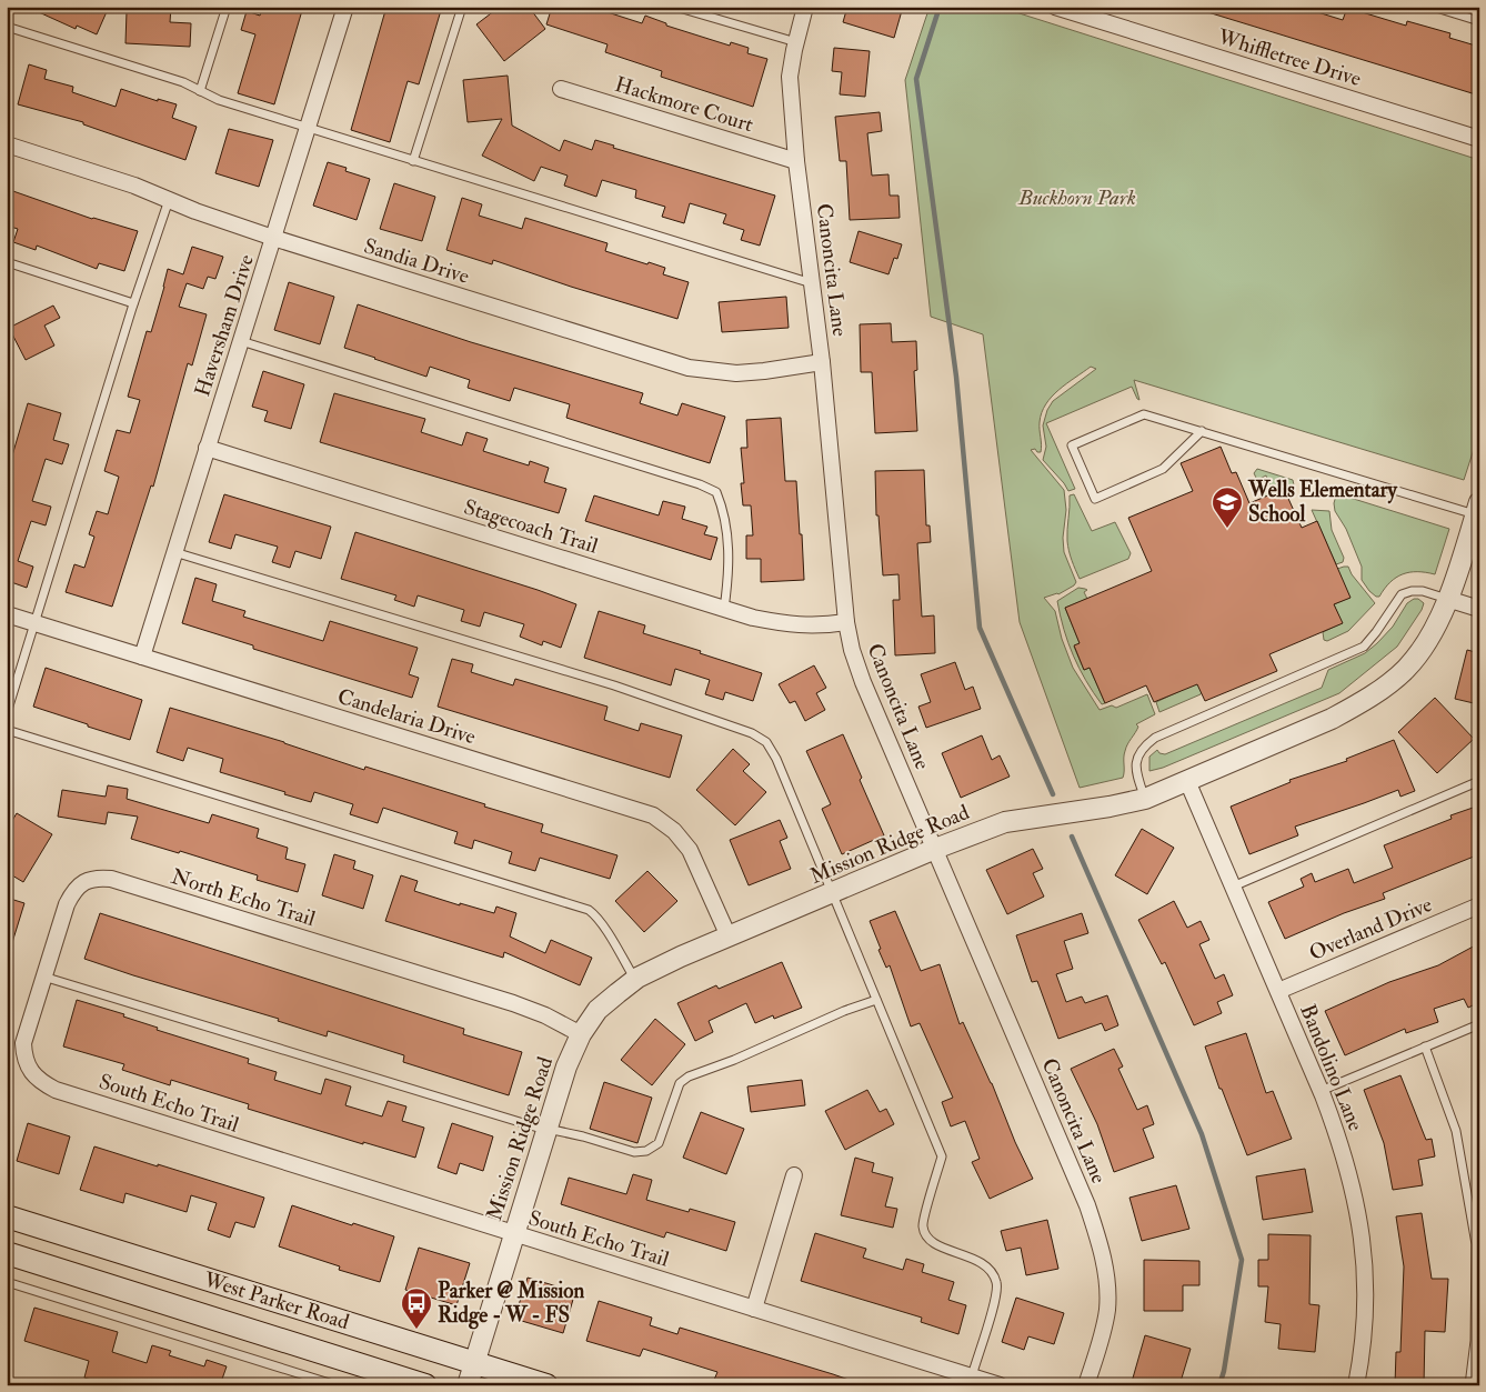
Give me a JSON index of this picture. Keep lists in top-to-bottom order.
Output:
{
  "streets": {
    "main road": ["West Parker Road"],
    "street": [
      "Whiffletree Drive",
      "Hackmore Court",
      "Sandia Drive",
      "Canoncita Lane",
      "Haversham Drive",
      "Stagecoach Trail",
      "Candelaria Drive",
      "Mission Ridge Road",
      "North Echo Trail",
      "Overland Drive",
      "Bandolino Lane",
      "South Echo Trail"
    ]
  },
  "crossings": [
    ["Hackmore Court", "Canoncita Lane"],
    ["Sandia Drive", "Canoncita Lane"],
    ["Sandia Drive", "Haversham Drive"],
    ["Canoncita Lane", "Stagecoach Trail"],
    ["Canoncita Lane", "Mission Ridge Road"],
    ["Haversham Drive", "Stagecoach Trail"],
    ["Haversham Drive", "Candelaria Drive"],
    ["Candelaria Drive", "Mission Ridge Road"],
    ["Mission Ridge Road", "North Echo Trail"],
    ["Mission Ridge Road", "Bandolino Lane"],
    ["Mission Ridge Road", "South Echo Trail"],
    ["Mission Ridge Road", "West Parker Road"],
    ["North Echo Trail", "South Echo Trail"],
    ["Overland Drive", "Bandolino Lane"]
  ],
  "parks": ["Buckhorn Park"],
  "places": {
    "school or university": ["Wells Elementary School"],
    "bus stop": ["Parker @ Mission Ridge - W - FS"]
  }
}
